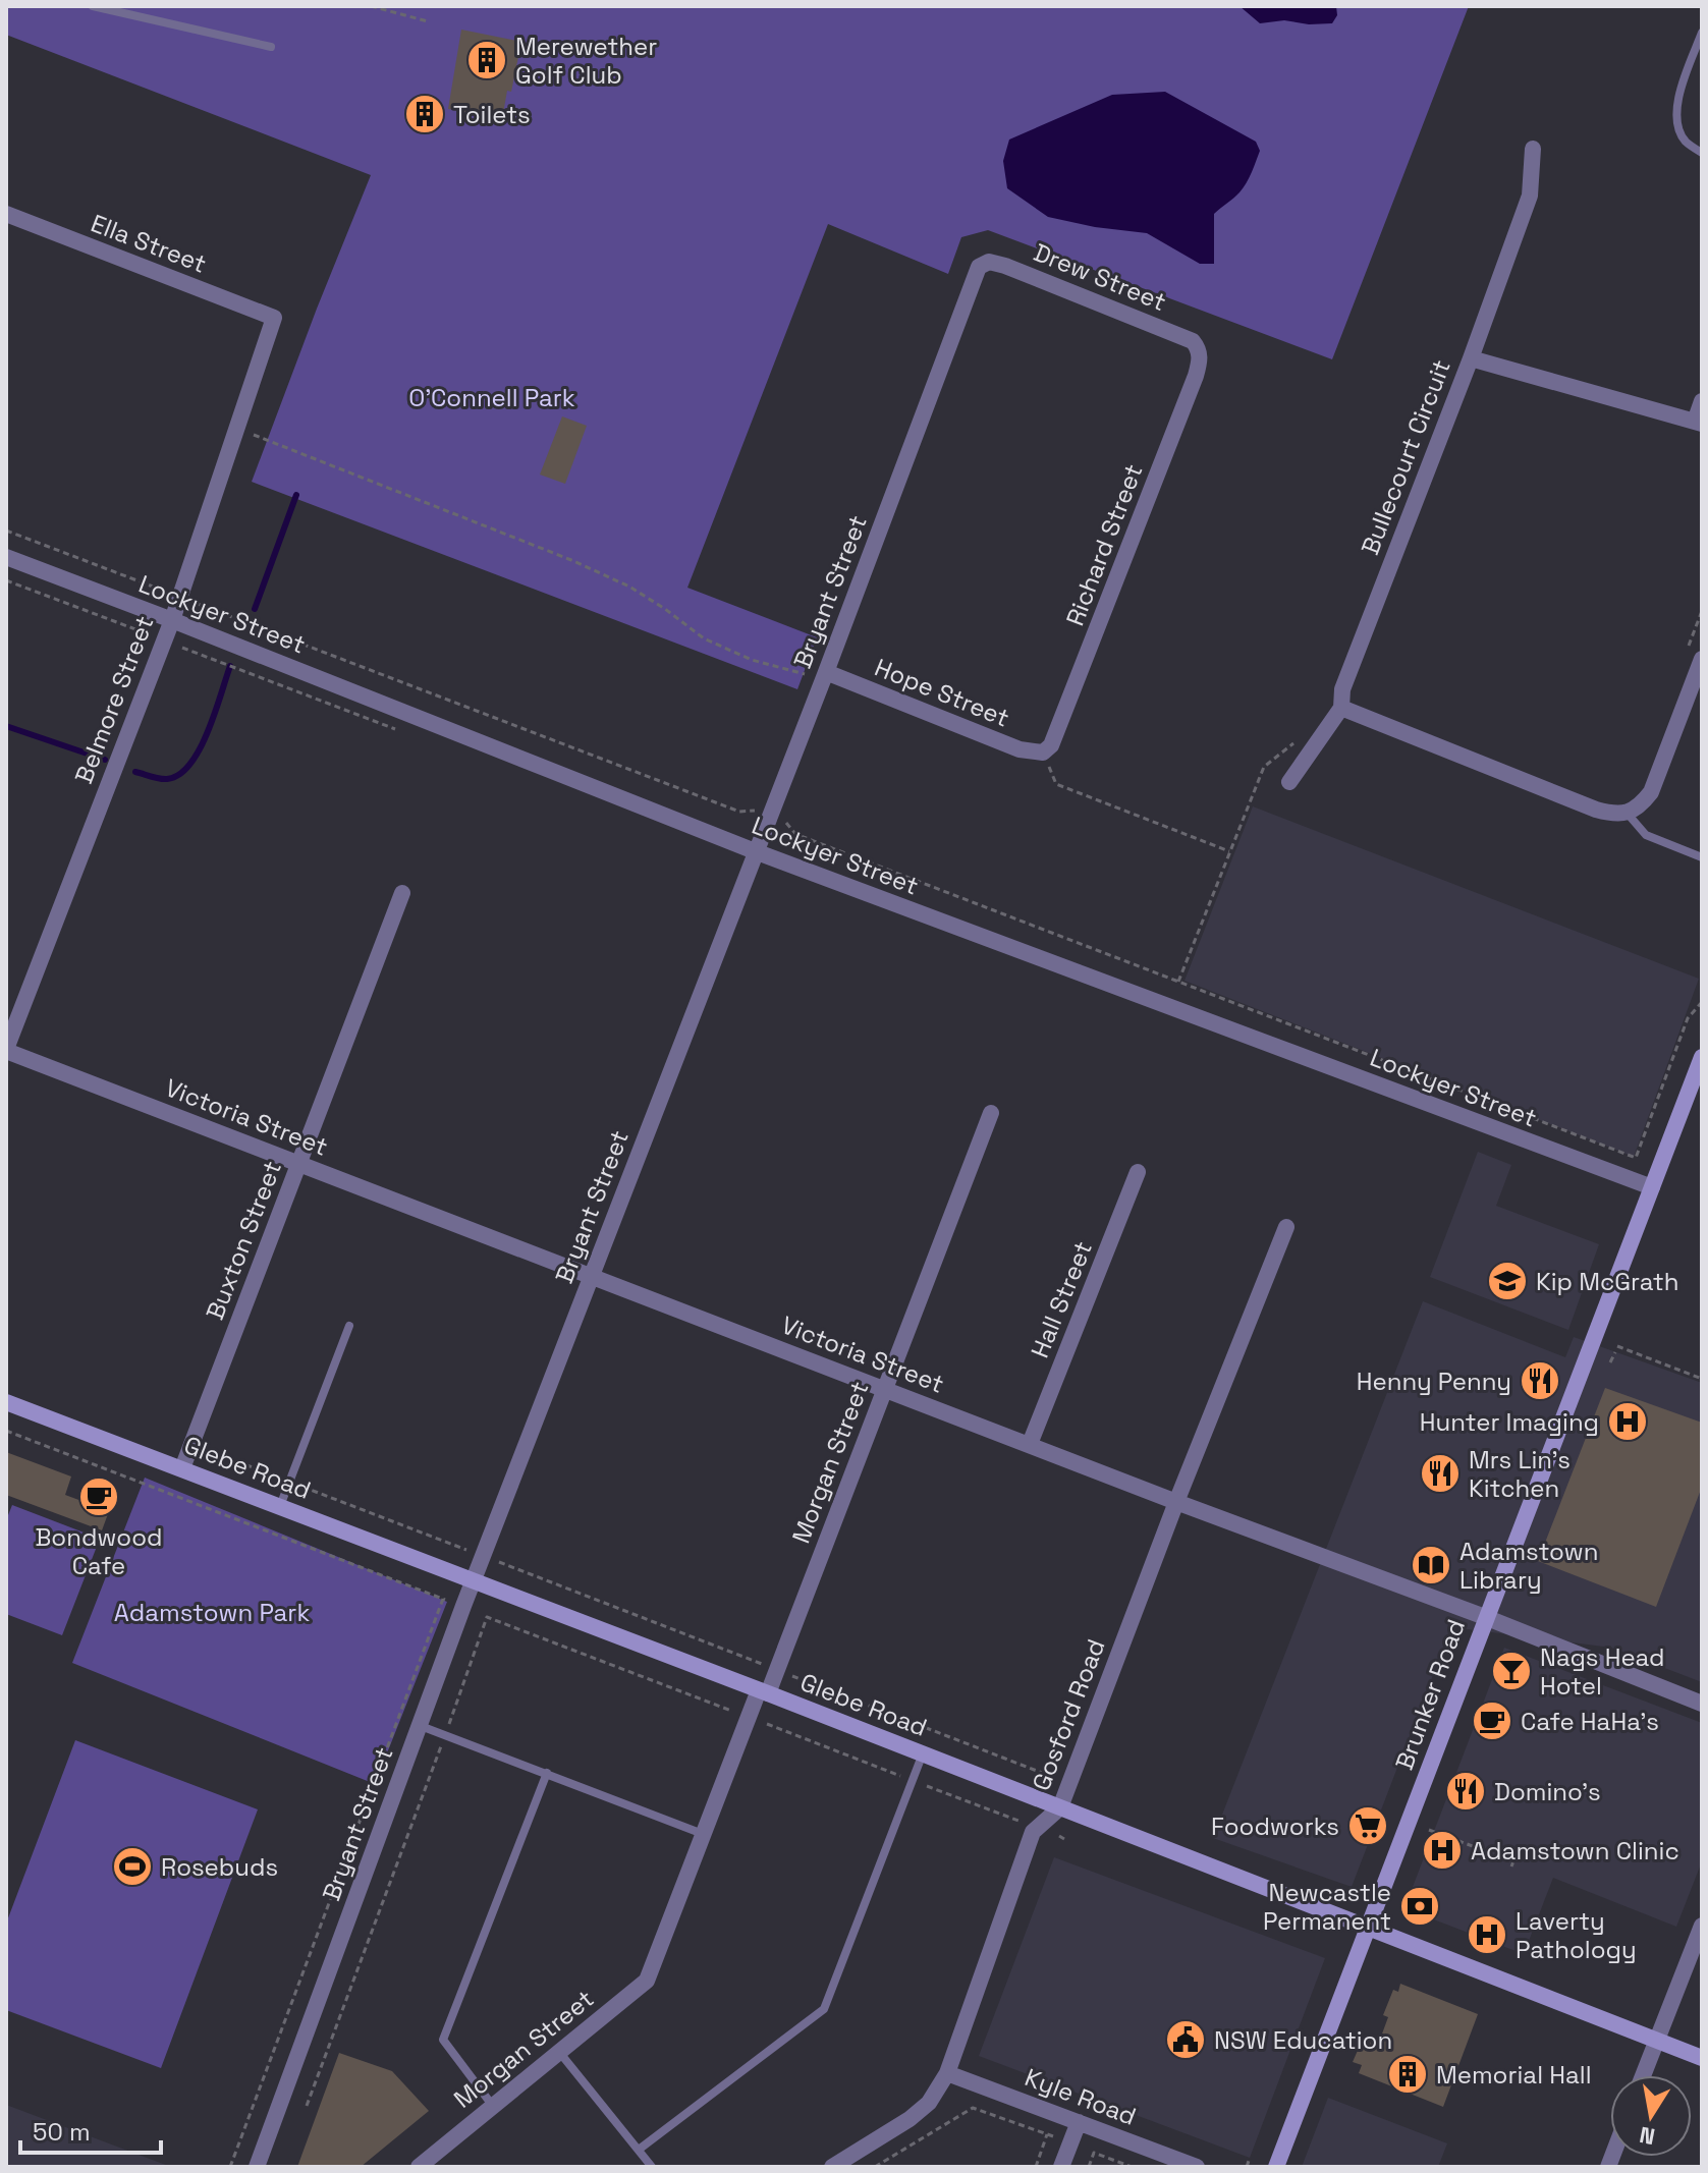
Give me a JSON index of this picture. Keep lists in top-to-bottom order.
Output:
{
  "streets": {
    "main road": ["Glebe Road", "Brunker Road"],
    "street": [
      "Ella Street",
      "Drew Street",
      "Bullecourt Circuit",
      "Richard Street",
      "Bryant Street",
      "Lockyer Street",
      "Hope Street",
      "Belmore Street",
      "Victoria Street",
      "Buxton Street",
      "Hall Street",
      "Morgan Street",
      "Gosford Road",
      "Kyle Road"
    ]
  },
  "crossings": [
    ["Ella Street", "Belmore Street"],
    ["Drew Street", "Richard Street"],
    ["Drew Street", "Bryant Street"],
    ["Richard Street", "Hope Street"],
    ["Bryant Street", "Lockyer Street"],
    ["Bryant Street", "Hope Street"],
    ["Bryant Street", "Victoria Street"],
    ["Bryant Street", "Glebe Road"],
    ["Lockyer Street", "Belmore Street"],
    ["Lockyer Street", "Brunker Road"],
    ["Belmore Street", "Victoria Street"],
    ["Victoria Street", "Buxton Street"],
    ["Victoria Street", "Hall Street"],
    ["Victoria Street", "Morgan Street"],
    ["Victoria Street", "Brunker Road"],
    ["Victoria Street", "Gosford Road"],
    ["Buxton Street", "Glebe Road"],
    ["Morgan Street", "Glebe Road"],
    ["Glebe Road", "Brunker Road"],
    ["Glebe Road", "Gosford Road"],
    ["Gosford Road", "Kyle Road"]
  ],
  "parks": ["O'Connell Park", "Adamstown Park"],
  "places": {
    "building": ["Merewether Golf Club", "Toilets", "Memorial Hall"],
    "school or university": ["Kip McGrath"],
    "restaurant": ["Henny Penny", "Mrs Lin’s Kitchen", "Domino's"],
    "hospital": ["Hunter Imaging", "Adamstown Clinic", "Laverty Pathology"],
    "cafe": ["Bondwood Cafe", "Cafe HaHa's"],
    "library": ["Adamstown Library"],
    "bar": ["Nags Head Hotel"],
    "supermarket": ["Foodworks"],
    "sports": ["Rosebuds"],
    "bank": ["Newcastle Permanent"],
    "public building": ["NSW Education"]
  },
  "scale_bar": "50 m",
  "north": "bottom"
}
